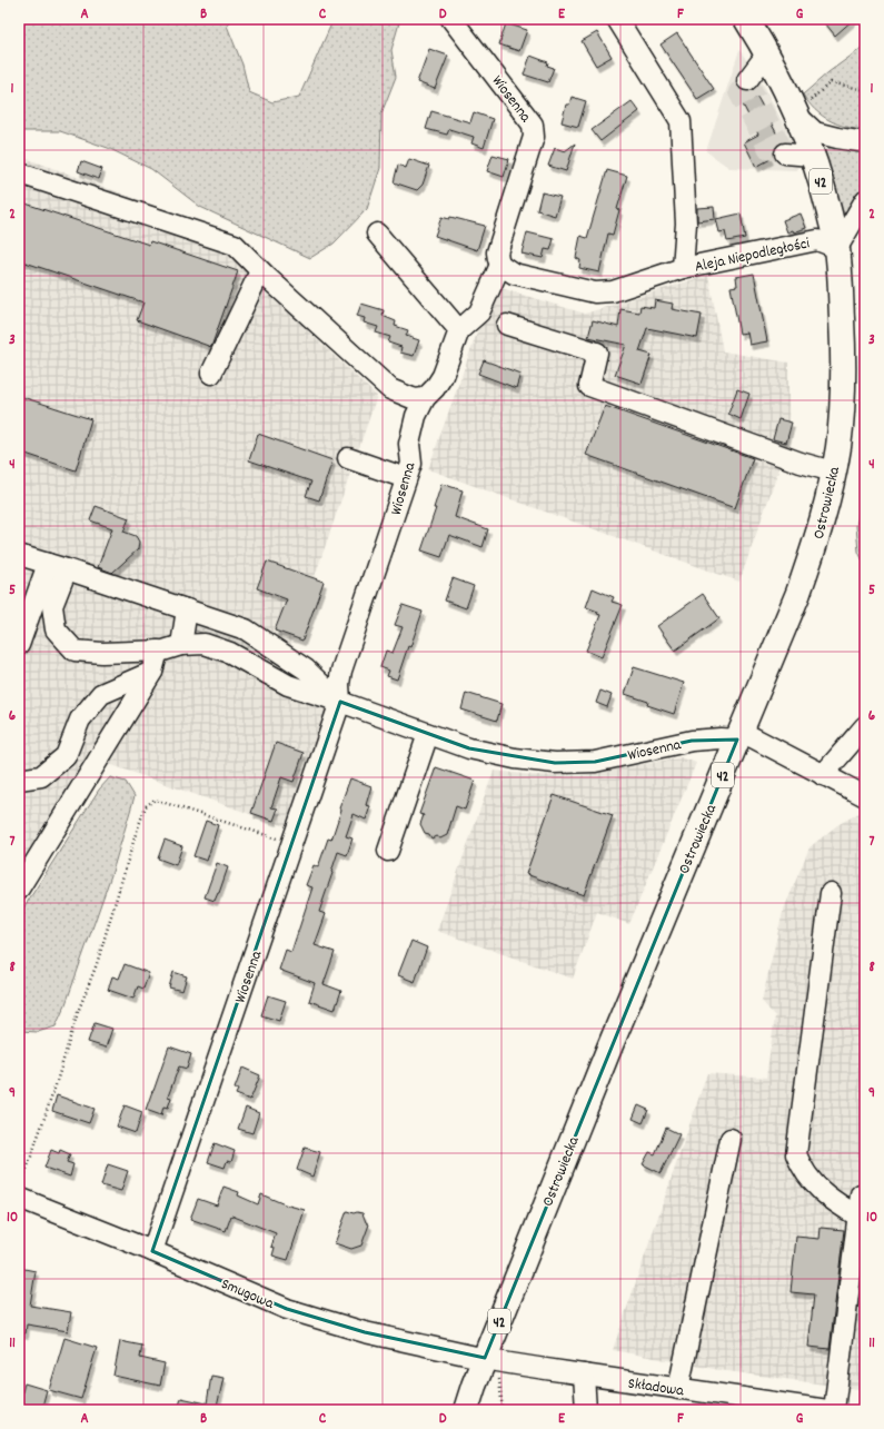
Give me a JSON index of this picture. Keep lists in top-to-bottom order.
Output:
{
  "streets": {
    "main road": ["42", "Ostrowiecka"],
    "street": [
      "Wiosenna",
      "Aleja Niepodległości",
      "Smugowa",
      "Składowa"
    ]
  },
  "crossings": [
    ["Wiosenna", "Ostrowiecka"],
    ["Wiosenna", "Smugowa"],
    ["42", "Aleja Niepodległości"],
    ["42", "Ostrowiecka"],
    ["Aleja Niepodległości", "Ostrowiecka"],
    ["Ostrowiecka", "Smugowa"],
    ["Ostrowiecka", "Składowa"],
    ["Smugowa", "Składowa"]
  ],
  "grid": {
    "columns": [
      "A",
      "B",
      "C",
      "D",
      "E",
      "F",
      "G"
    ],
    "rows": [
      "1",
      "2",
      "3",
      "4",
      "5",
      "6",
      "7",
      "8",
      "9",
      "10",
      "11"
    ]
  }
}
